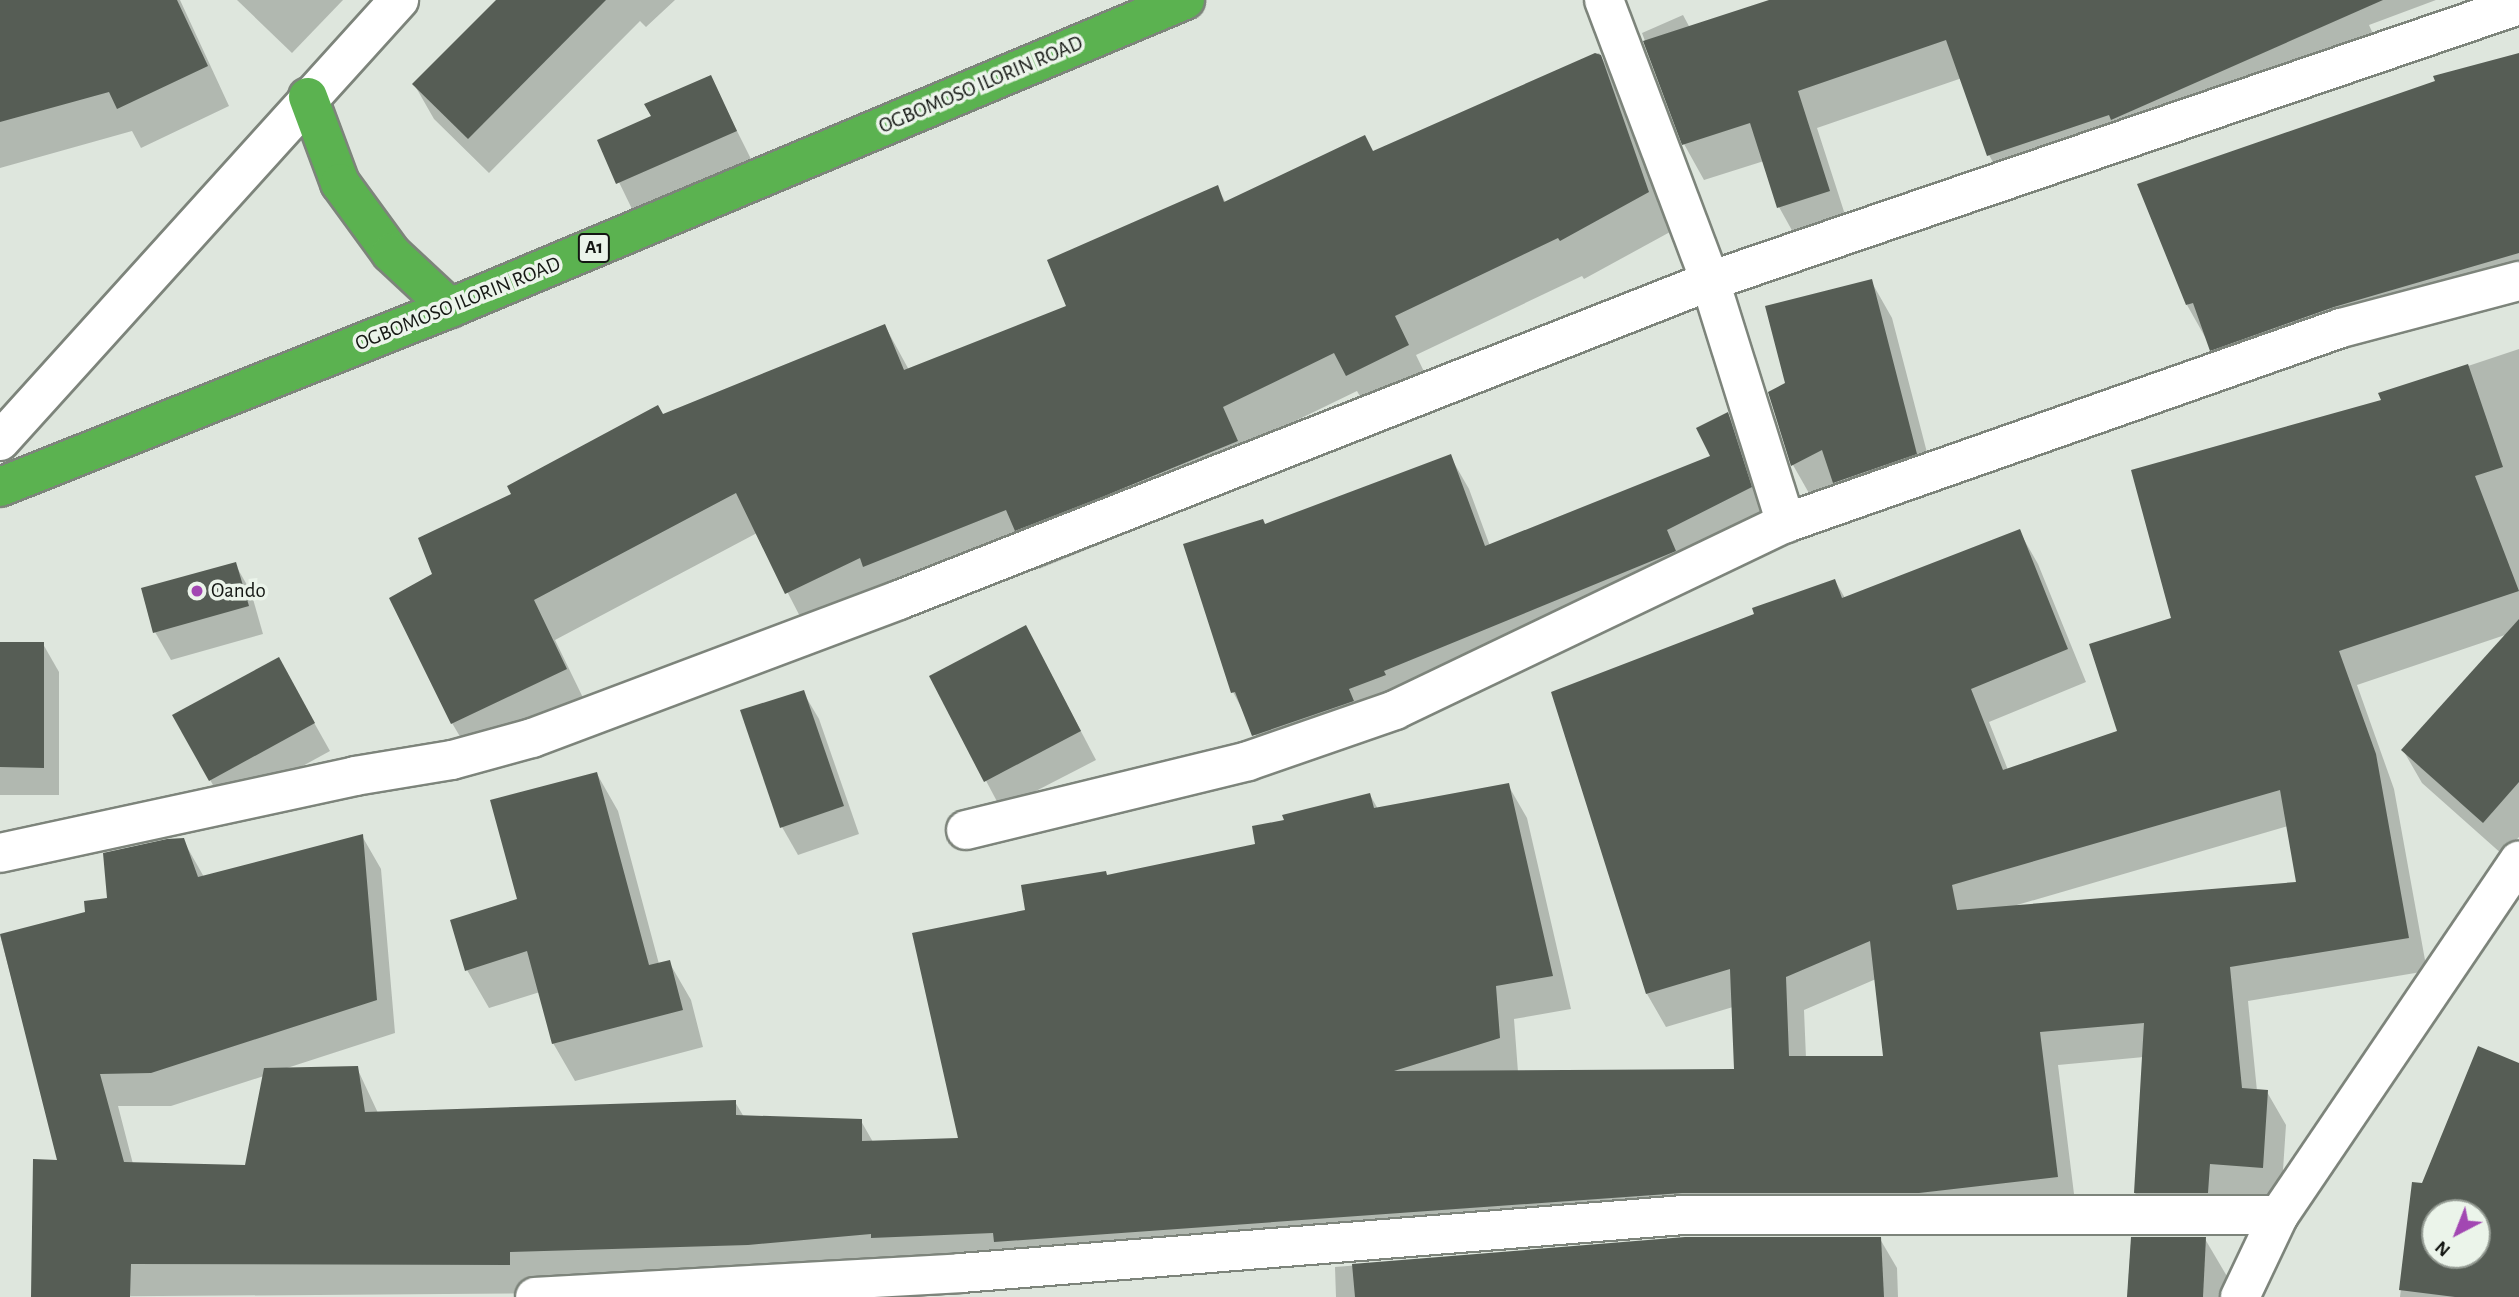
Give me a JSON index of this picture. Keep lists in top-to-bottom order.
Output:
{
  "streets": {
    "highway": ["OGBOMOSO ILORIN ROAD", "A1"]
  },
  "places": ["Oando"],
  "north": "bottom left"
}
